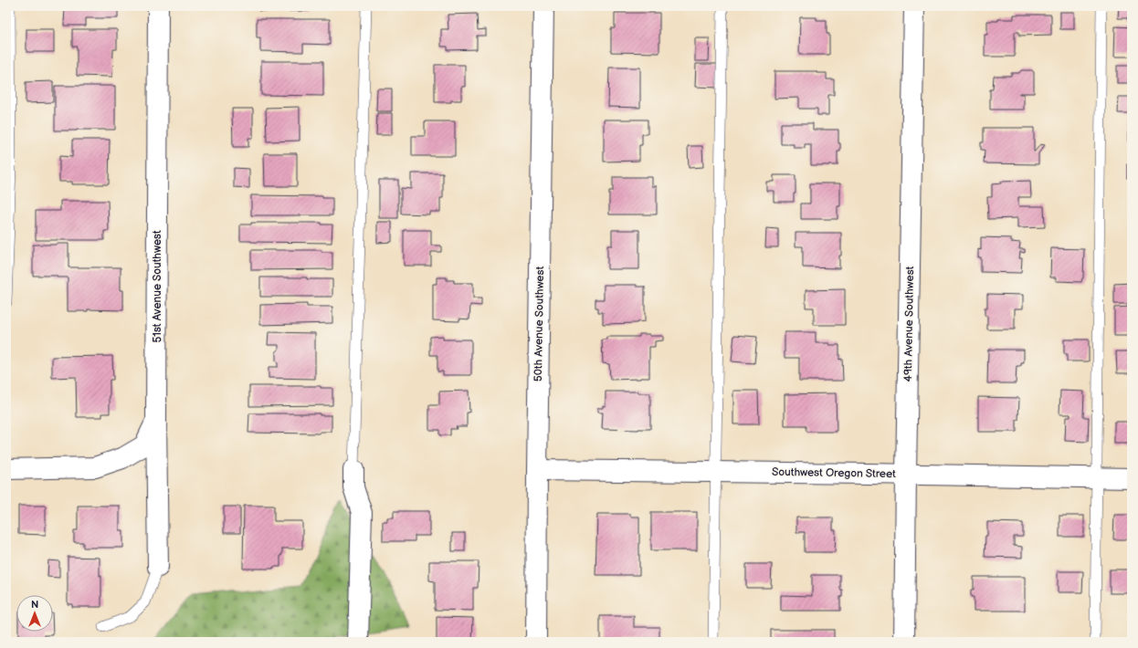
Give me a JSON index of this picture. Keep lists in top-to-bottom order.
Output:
{
  "streets": {
    "street": [
      "51st Avenue Southwest",
      "50th Avenue Southwest",
      "49th Avenue Southwest",
      "Southwest Oregon Street"
    ]
  },
  "crossings": [
    ["50th Avenue Southwest", "Southwest Oregon Street"],
    ["49th Avenue Southwest", "Southwest Oregon Street"]
  ],
  "north": "top"
}
